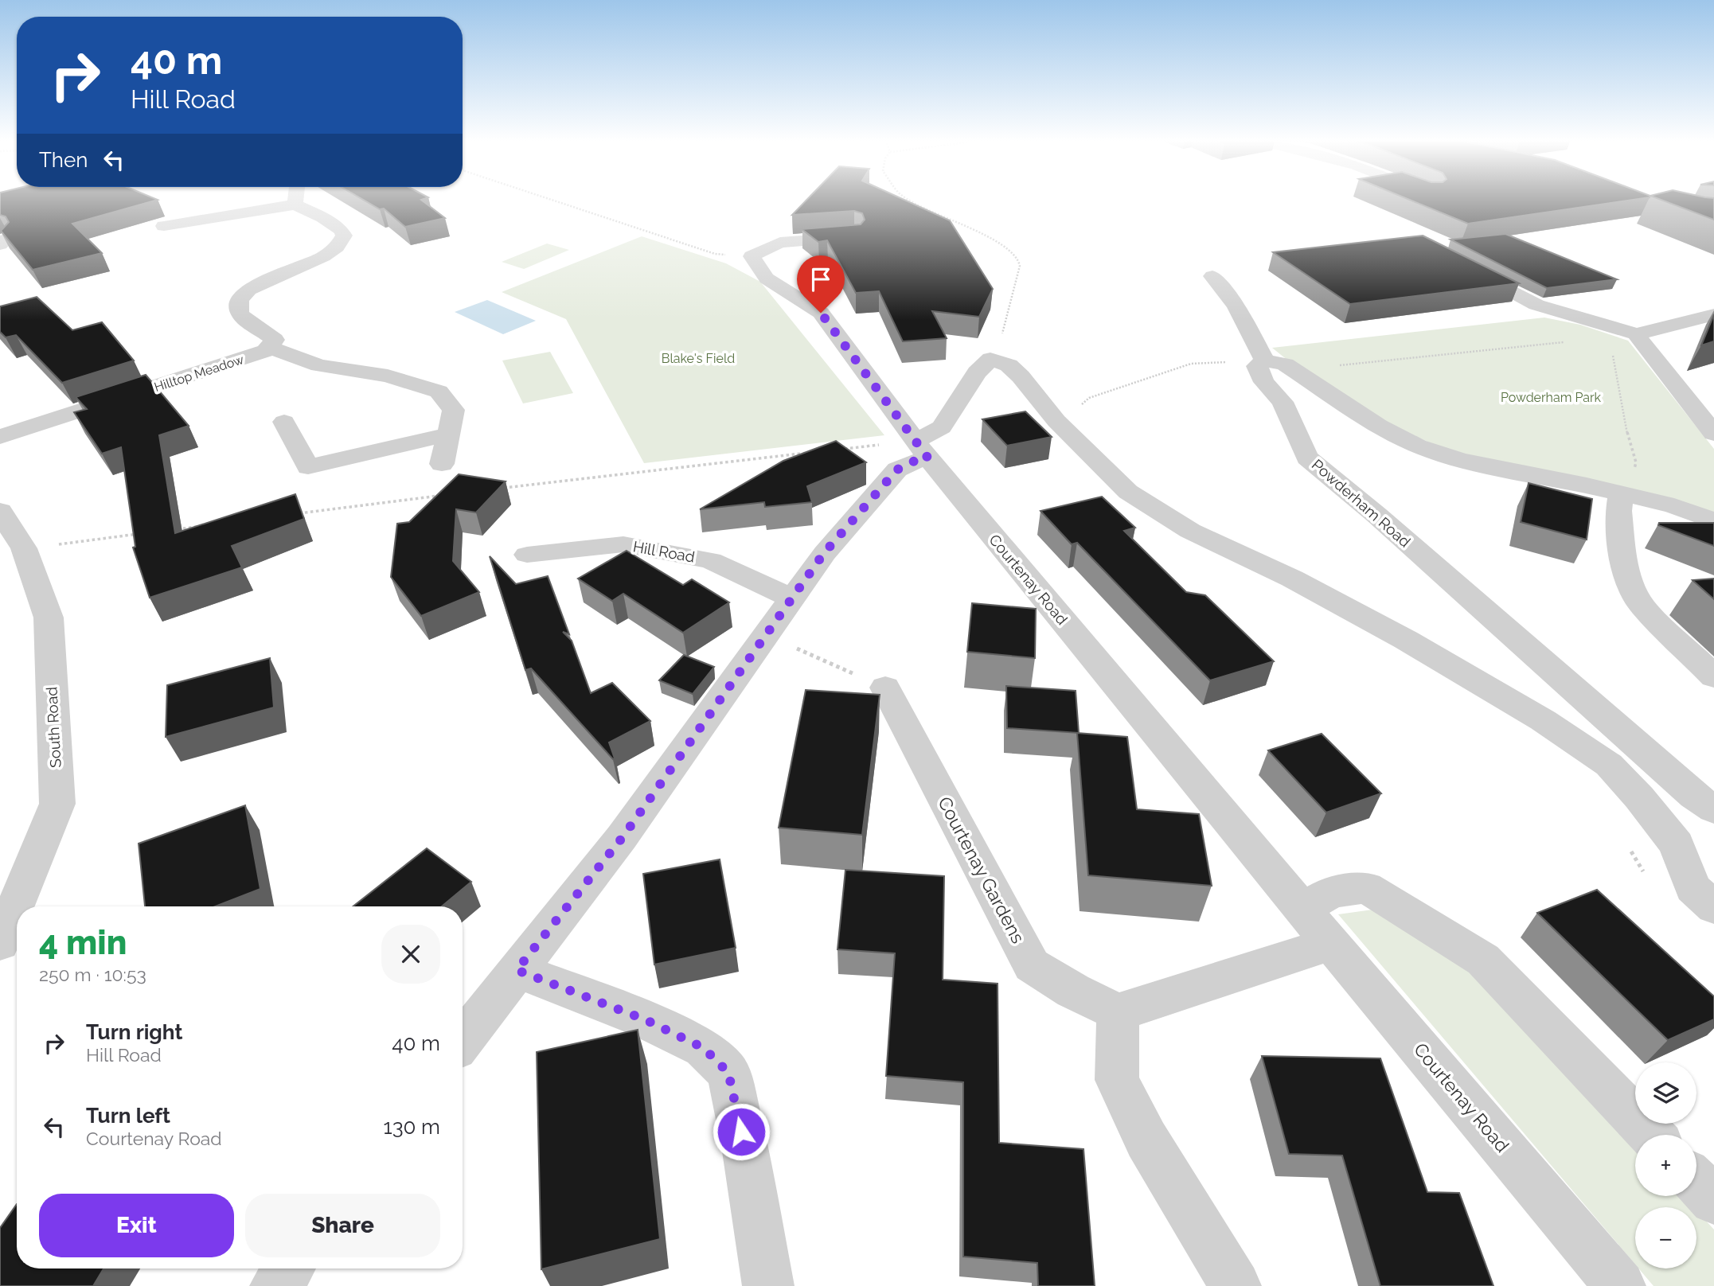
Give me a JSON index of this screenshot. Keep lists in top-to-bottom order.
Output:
{
  "streets": {
    "street": [
      "Hilltop Meadow",
      "Powderham Road",
      "Hill Road",
      "Courtenay Road",
      "South Road",
      "Courtenay Gardens"
    ]
  },
  "parks": ["Blake's Field", "Powderham Park"],
  "page": {
    "turn": ["40 m", "Hill Road"],
    "then": "Then",
    "heading": ["4 min", "250 m · 10:53"],
    "list": [
      {
        "name": "Turn right",
        "note": "Hill Road",
        "value": "40 m"
      },
      {
        "name": "Turn left",
        "note": "Courtenay Road",
        "value": "130 m"
      }
    ],
    "map_buttons": ["+", "−"],
    "buttons": ["Exit", "Share"]
  }
}
